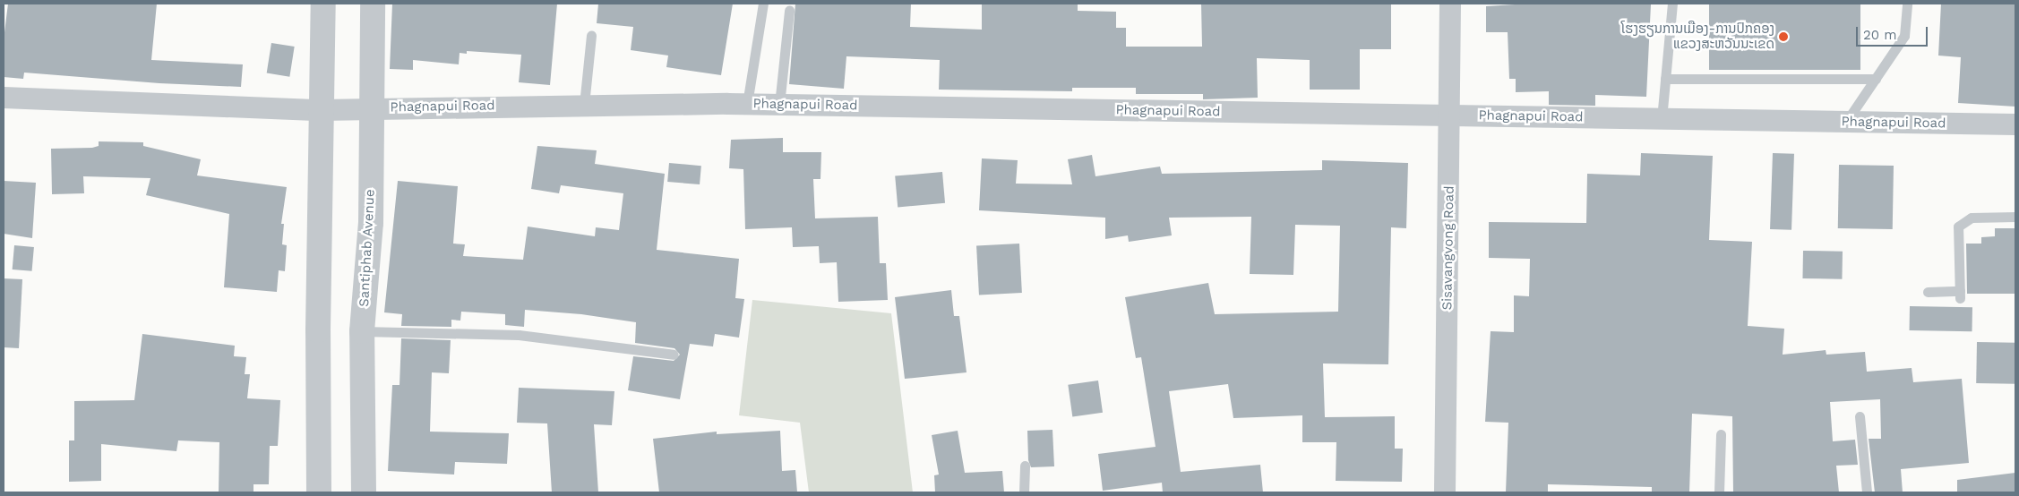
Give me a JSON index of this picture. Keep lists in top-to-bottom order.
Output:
{
  "streets": {
    "street": ["Phagnapui Road", "Santiphab Avenue", "Sisavangvong Road"]
  },
  "crossings": [
    ["Phagnapui Road", "Santiphab Avenue"],
    ["Phagnapui Road", "Sisavangvong Road"]
  ],
  "places": ["ໂຮງຮຽນການເມືອງ-ການປົກຄອງ ແຂວງສະຫວັນນະເຂດ"],
  "scale_bar": "20 m"
}
